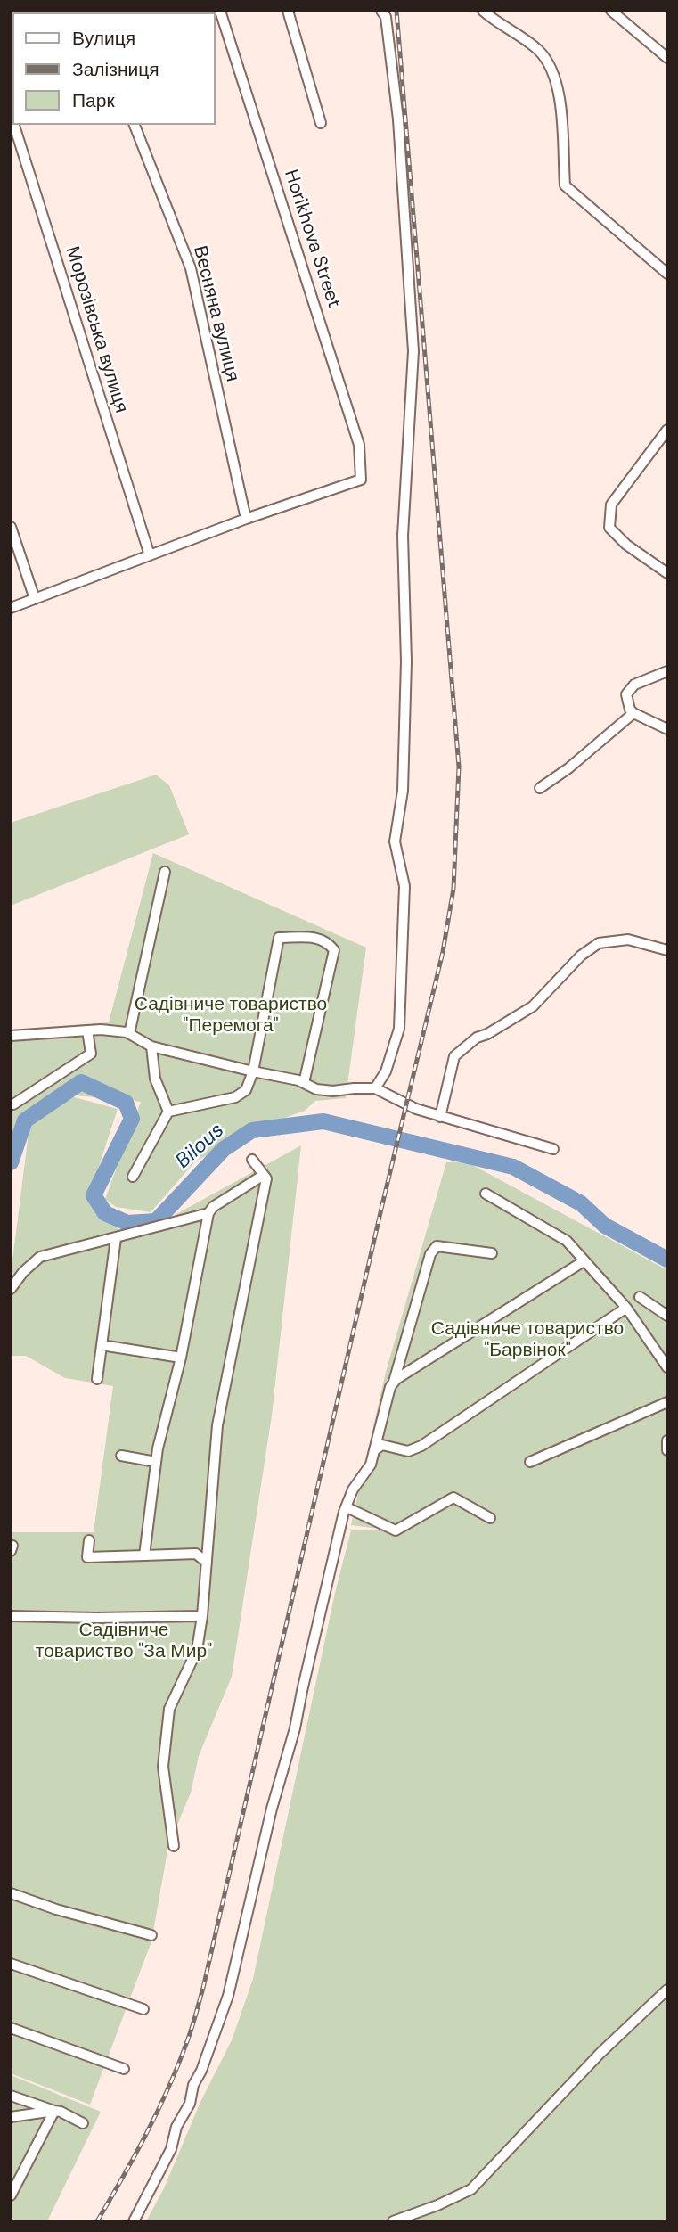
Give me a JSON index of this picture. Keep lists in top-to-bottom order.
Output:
{
  "streets": {
    "street": ["Horikhova Street", "Весняна вулиця", "Морозівська вулиця"]
  },
  "crossings": [
    ["Horikhova Street", "Весняна вулиця"]
  ],
  "water": ["Bilous"],
  "parks": ["Садівниче товариство \"Перемога\"", "Садівниче товариство \"Барвінок\"", "Садівниче товариство \"За Мир\""],
  "legend": ["Вулиця", "Залізниця", "Парк"]
}
